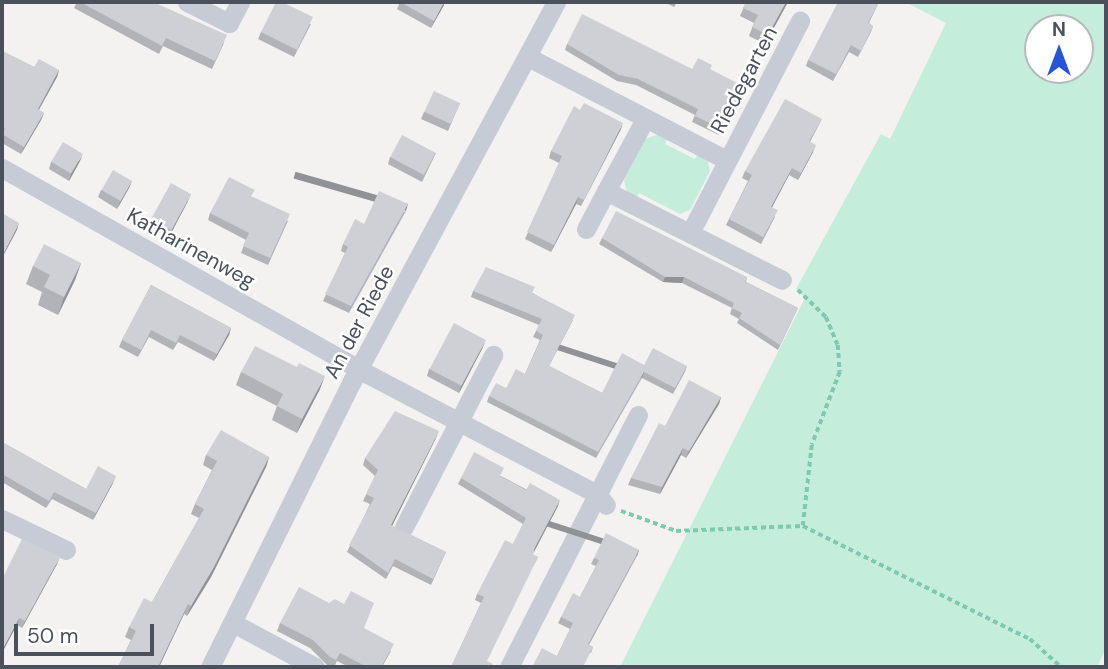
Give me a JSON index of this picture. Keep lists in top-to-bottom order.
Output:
{
  "streets": {
    "street": ["Riedegarten", "Katharinenweg", "An der Riede"]
  },
  "crossings": [
    ["Riedegarten", "An der Riede"],
    ["Katharinenweg", "An der Riede"]
  ],
  "scale_bar": "50 m",
  "north": "top"
}
